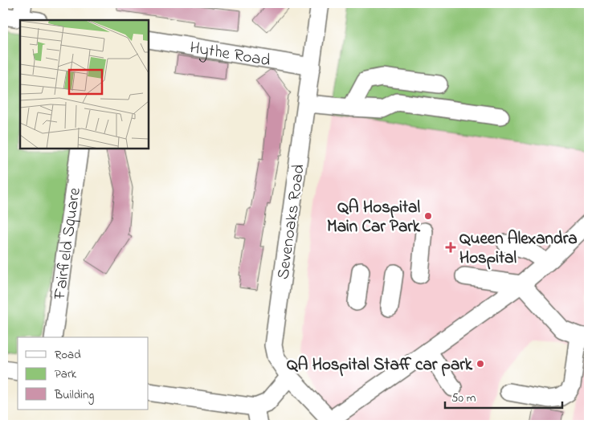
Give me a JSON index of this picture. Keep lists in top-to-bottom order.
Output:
{
  "streets": {
    "street": ["Hythe Road", "Sevenoaks Road", "Fairfield Square"]
  },
  "crossings": [
    ["Hythe Road", "Sevenoaks Road"]
  ],
  "places": {
    "other": ["QA Hospital Main Car Park", "QA Hospital Staff car park"],
    "health": ["Queen Alexandra Hospital"]
  },
  "legend": ["Road", "Park", "Building"],
  "scale_bar": "50 m"
}
